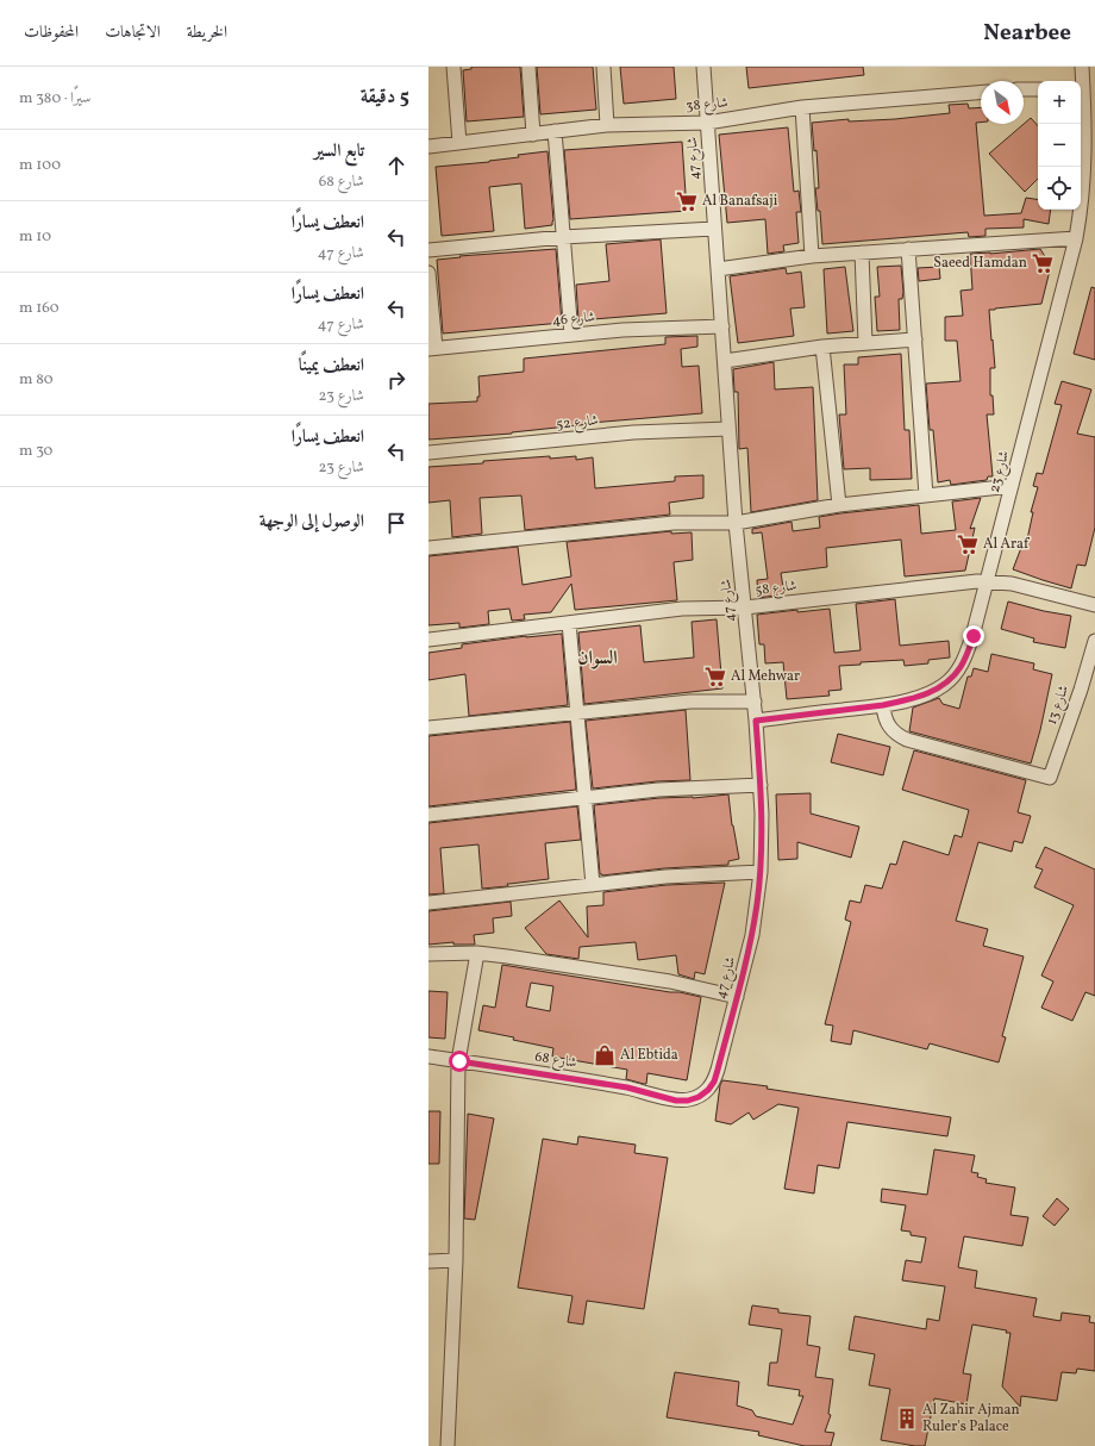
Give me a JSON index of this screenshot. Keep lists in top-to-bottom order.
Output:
{
  "streets": {
    "street": [
      "شارع 38",
      "شارع 47",
      "شارع 46",
      "شارع 52",
      "شارع 23",
      "شارع 58",
      "شارع 13",
      "شارع 68"
    ]
  },
  "crossings": [
    ["شارع 38", "شارع 47"],
    ["شارع 47", "شارع 46"],
    ["شارع 47", "شارع 52"],
    ["شارع 47", "شارع 23"],
    ["شارع 47", "شارع 58"],
    ["شارع 47", "شارع 68"],
    ["شارع 23", "شارع 58"],
    ["شارع 23", "شارع 13"]
  ],
  "districts": ["السوان"],
  "places": {
    "supermarket": [
      "Al Banafsaji",
      "Saeed Hamdan",
      "Al Araf",
      "Al Mehwar"
    ],
    "shop": ["Al Ebtida"],
    "building": ["Al Zahir Ajman Ruler's Palace"]
  },
  "north": "bottom right",
  "page": {
    "header": "Nearbee",
    "nav": ["الخريطة", "الاتجاهات", "المحفوظات"],
    "heading": ["5 دقيقة", "سيرًا · 380 m"],
    "map_buttons": ["+", "−"],
    "list": [
      ["تابع السير", "شارع 68", "100 m"],
      ["انعطف يسارًا", "شارع 47", "10 m"],
      ["انعطف يسارًا", "شارع 47", "160 m"],
      ["انعطف يمينًا", "شارع 23", "80 m"],
      ["انعطف يسارًا", "شارع 23", "30 m"],
      "الوصول إلى الوجهة"
    ]
  }
}
